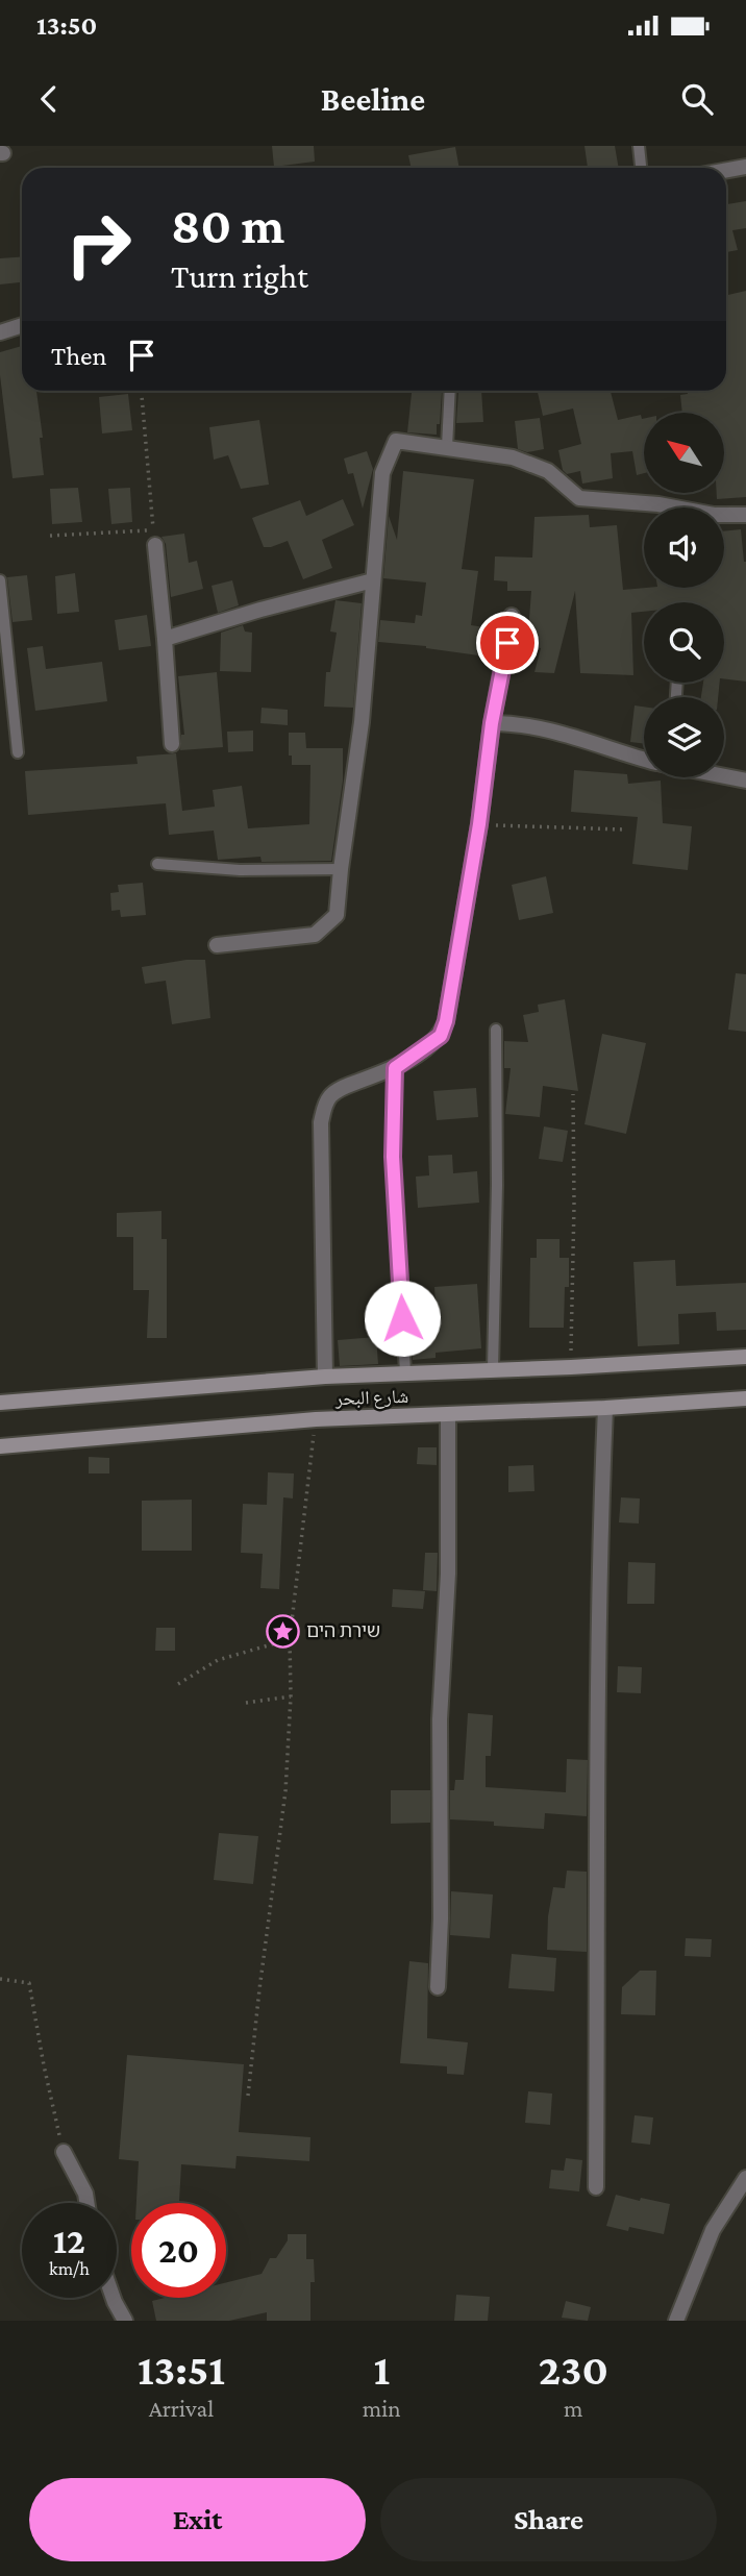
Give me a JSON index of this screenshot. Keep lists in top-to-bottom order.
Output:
{
  "streets": {
    "main road": ["شارع البحر"]
  },
  "places": {
    "place": ["שירת הים"]
  },
  "north": "top left",
  "page": {
    "status": "13:50",
    "header": "Beeline",
    "turn": ["80 m", "Turn right"],
    "then": "Then",
    "speed": "12 km/h",
    "limit": "20",
    "eta": [
      "13:51",
      "Arrival",
      "1",
      "min",
      "230",
      "m"
    ],
    "buttons": ["Exit", "Share"]
  }
}
